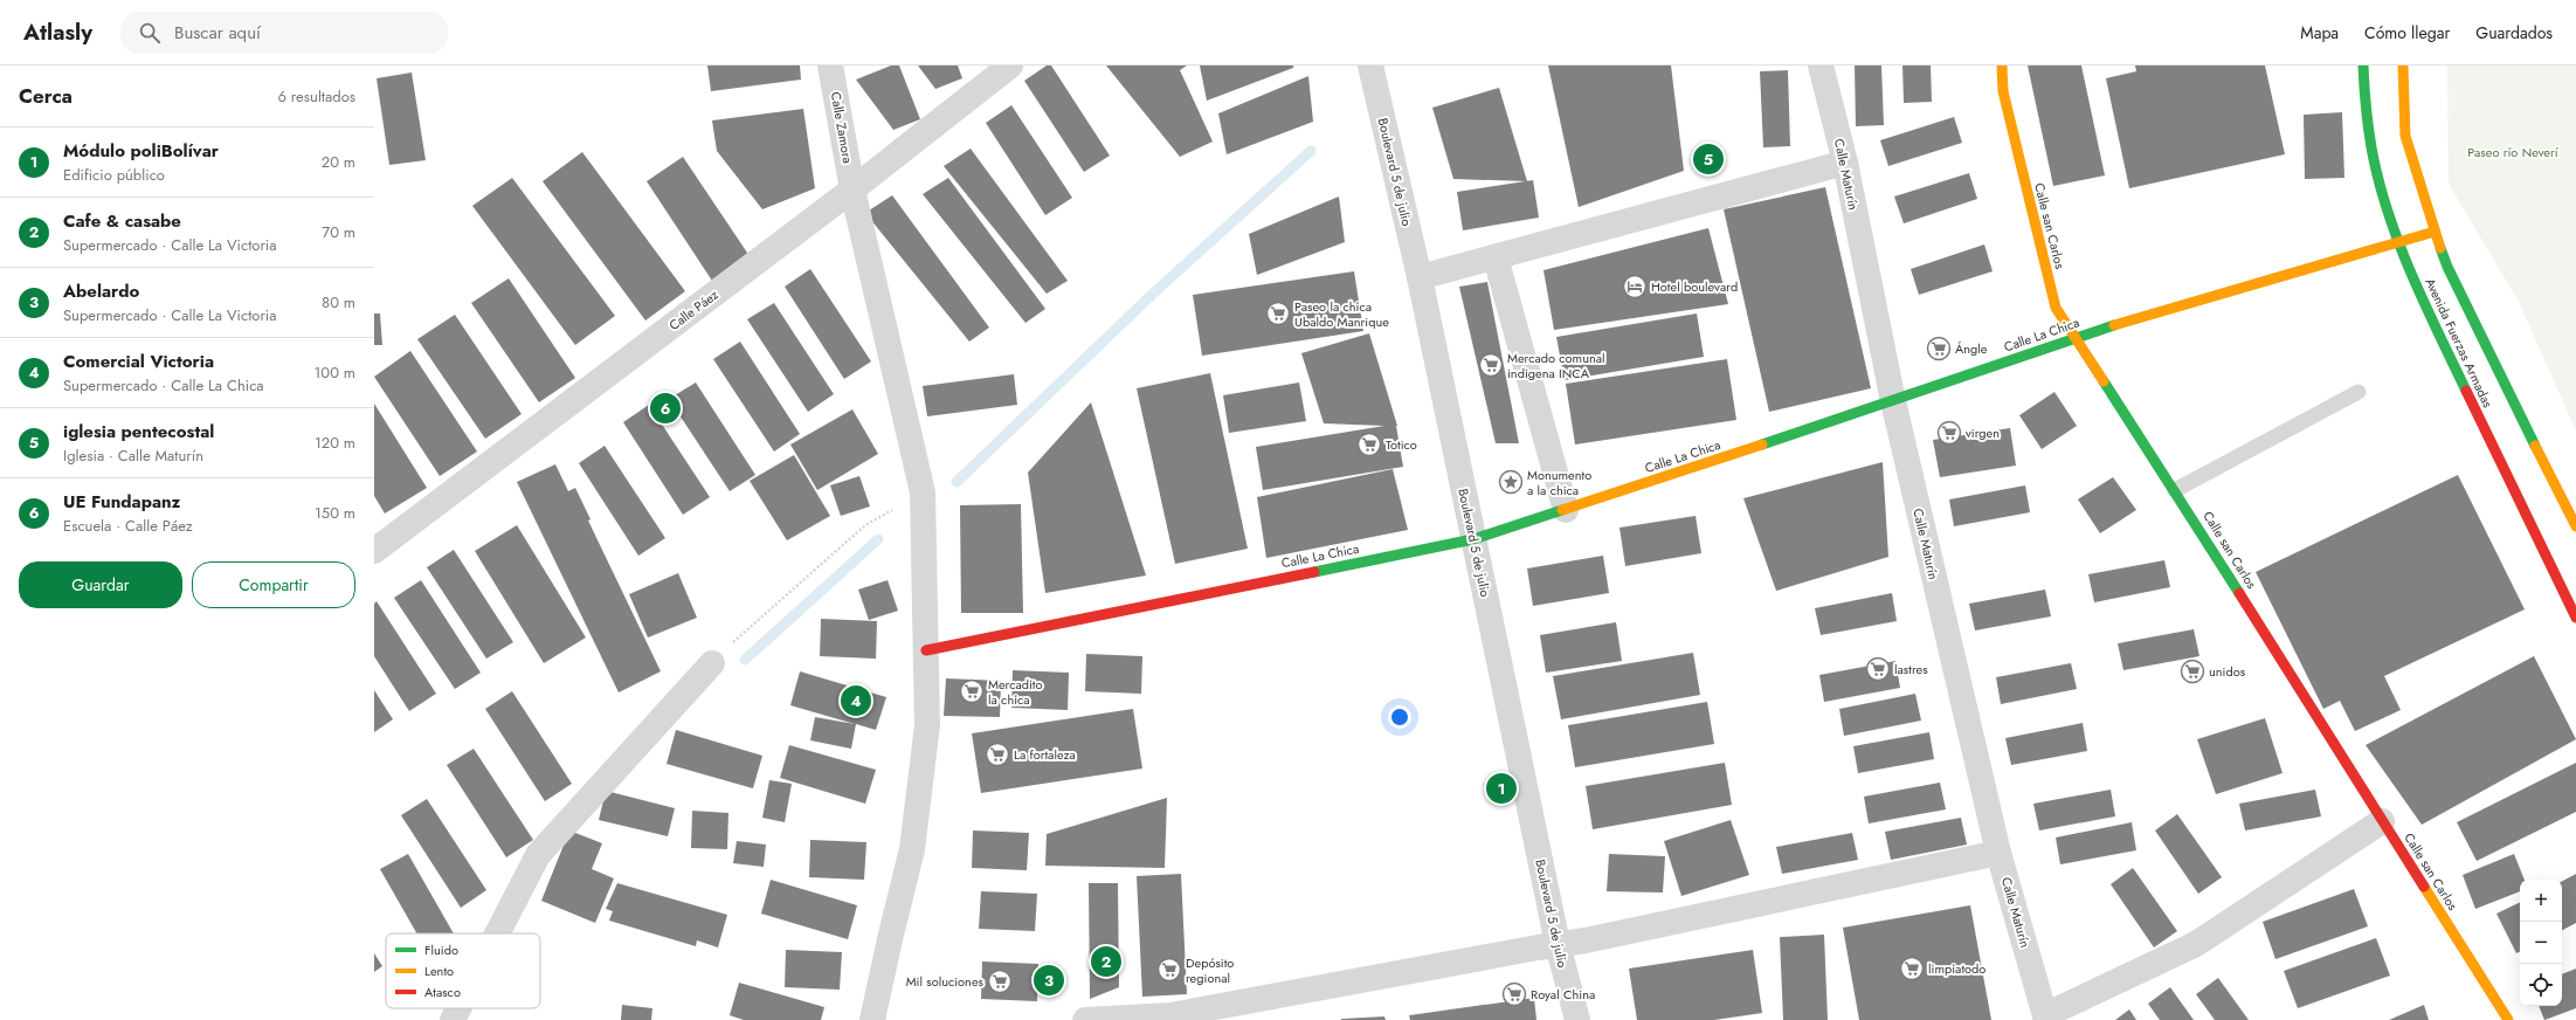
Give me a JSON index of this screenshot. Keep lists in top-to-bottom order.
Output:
{
  "streets": {
    "street": [
      "Calle Zamora",
      "Boulevard 5 de julio",
      "Calle Maturín",
      "Calle san Carlos",
      "Calle Páez",
      "Calle La Chica",
      "Avenida Fuerzas Armadas"
    ]
  },
  "crossings": [
    ["Calle Zamora", "Calle Páez"],
    ["Calle Zamora", "Calle La Chica"],
    ["Boulevard 5 de julio", "Calle La Chica"],
    ["Calle Maturín", "Calle La Chica"],
    ["Calle san Carlos", "Calle La Chica"],
    ["Calle La Chica", "Avenida Fuerzas Armadas"]
  ],
  "parks": ["Paseo río Neverí"],
  "places": {
    "hotel": ["Hotel boulevard"],
    "supermarket": [
      "Paseo la chica Ubaldo Manrique",
      "Ángle",
      "Mercado comunal indigena INCA",
      "virgen",
      "Totico",
      "lastres",
      "unidos",
      "Mercadito la chica",
      "La fortaleza",
      "limpiatodo",
      "Depósito regional",
      "Mil soluciones",
      "Royal China"
    ],
    "place": ["Monumento a la chica"]
  },
  "legend": ["Fluido", "Lento", "Atasco"],
  "page": {
    "header": "Atlasly",
    "search": "Buscar aquí",
    "nav": ["Mapa", "Cómo llegar", "Guardados"],
    "heading": ["Cerca", "6 resultados"],
    "list": [
      {
        "mark": "1",
        "name": "Módulo poliBolívar",
        "note": "Edificio público",
        "value": "20 m"
      },
      {
        "mark": "2",
        "name": "Cafe & casabe",
        "note": "Supermercado · Calle La Victoria",
        "value": "70 m"
      },
      {
        "mark": "3",
        "name": "Abelardo",
        "note": "Supermercado · Calle La Victoria",
        "value": "80 m"
      },
      {
        "mark": "4",
        "name": "Comercial Victoria",
        "note": "Supermercado · Calle La Chica",
        "value": "100 m"
      },
      {
        "mark": "5",
        "name": "iglesia pentecostal",
        "note": "Iglesia · Calle Maturín",
        "value": "120 m"
      },
      {
        "mark": "6",
        "name": "UE Fundapanz",
        "note": "Escuela · Calle Páez",
        "value": "150 m"
      }
    ],
    "pins": [
      "5",
      "6",
      "4",
      "1",
      "2",
      "3"
    ],
    "buttons": ["Guardar", "Compartir"],
    "map_buttons": ["+", "−"]
  }
}
